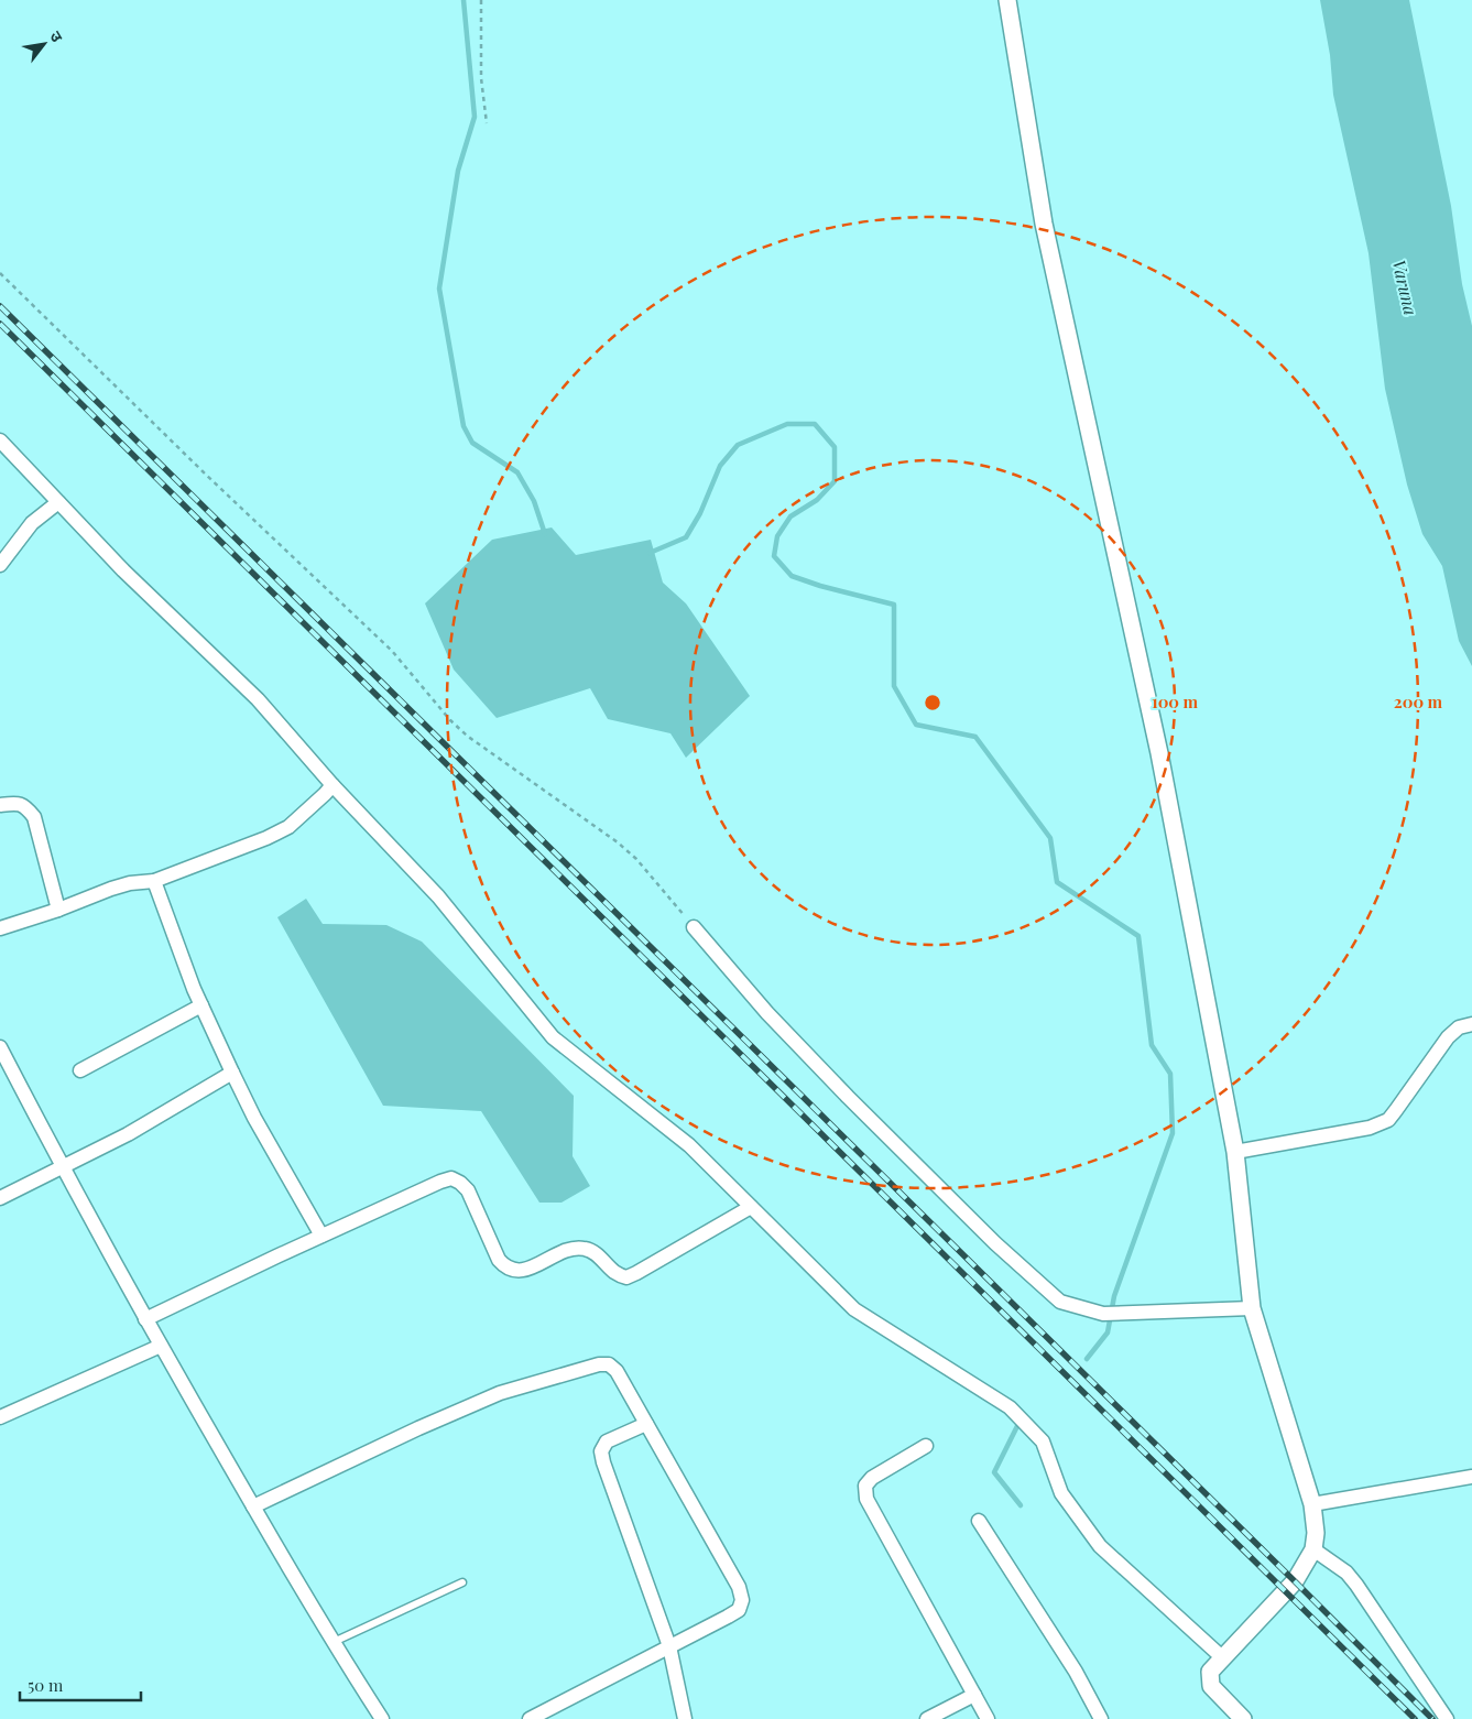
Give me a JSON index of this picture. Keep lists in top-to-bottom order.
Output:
{
  "water": ["Varuna"],
  "scale_bar": "50 m",
  "north": "top right",
  "rings": ["100 m", "200 m"]
}
